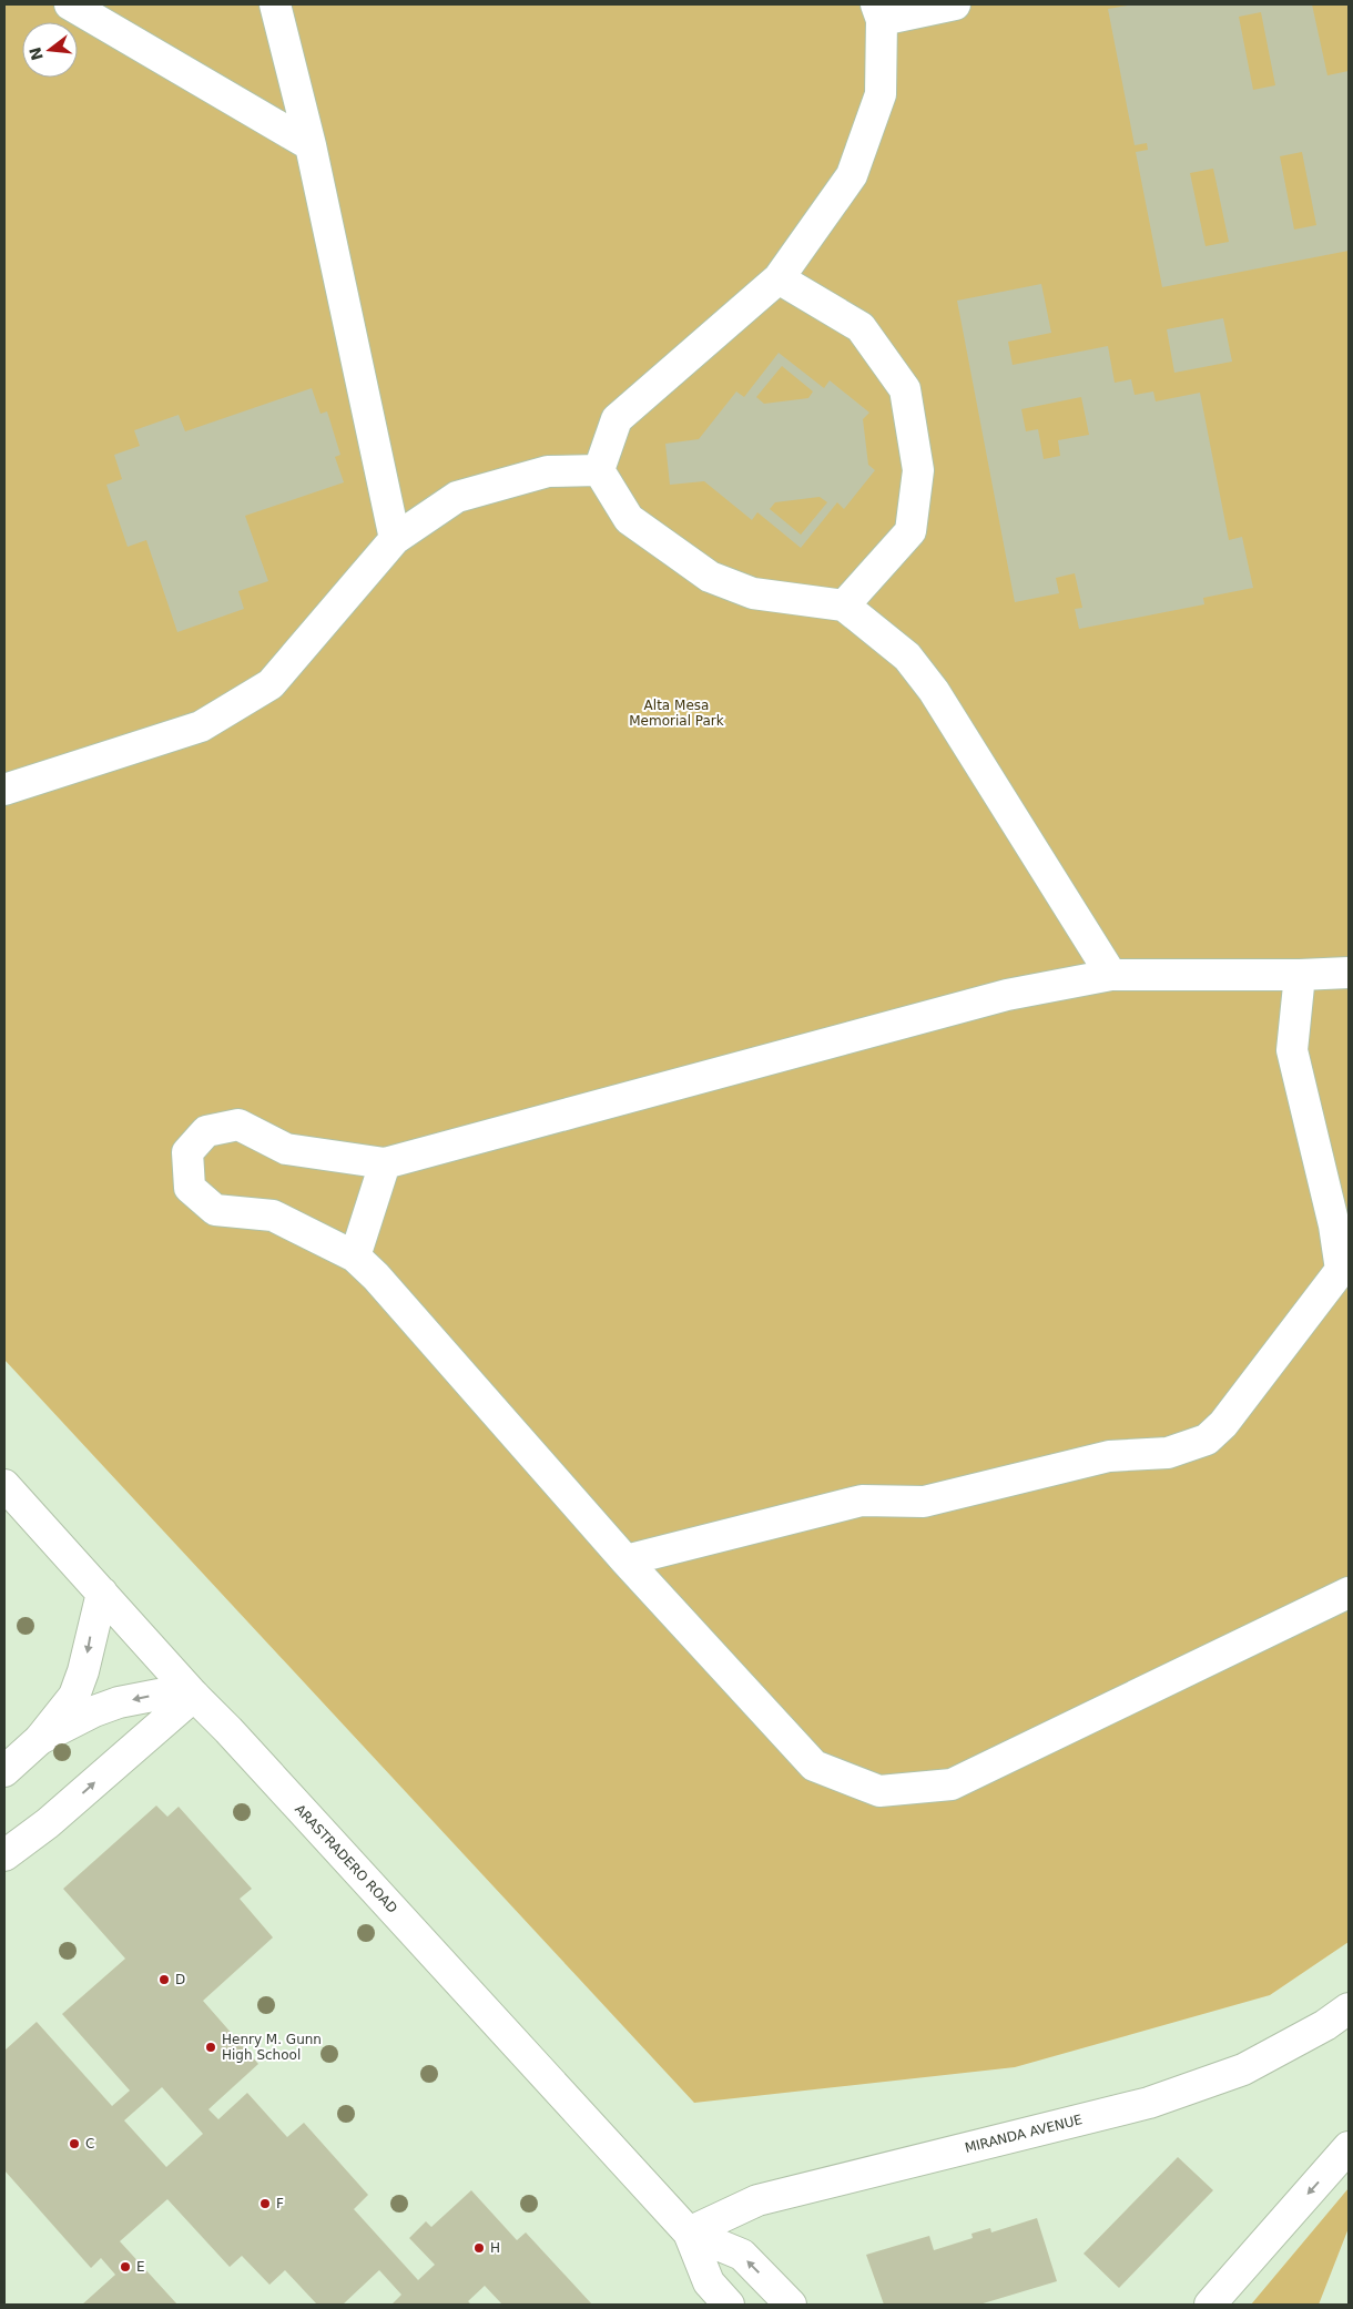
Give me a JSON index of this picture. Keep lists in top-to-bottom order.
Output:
{
  "streets": {
    "main road": ["ARASTRADERO ROAD", "MIRANDA AVENUE"]
  },
  "crossings": [
    ["ARASTRADERO ROAD", "MIRANDA AVENUE"]
  ],
  "parks": ["Alta Mesa Memorial Park"],
  "places": [
    "D",
    "Henry M. Gunn High School",
    "C",
    "F",
    "H",
    "E"
  ],
  "north": "left"
}
